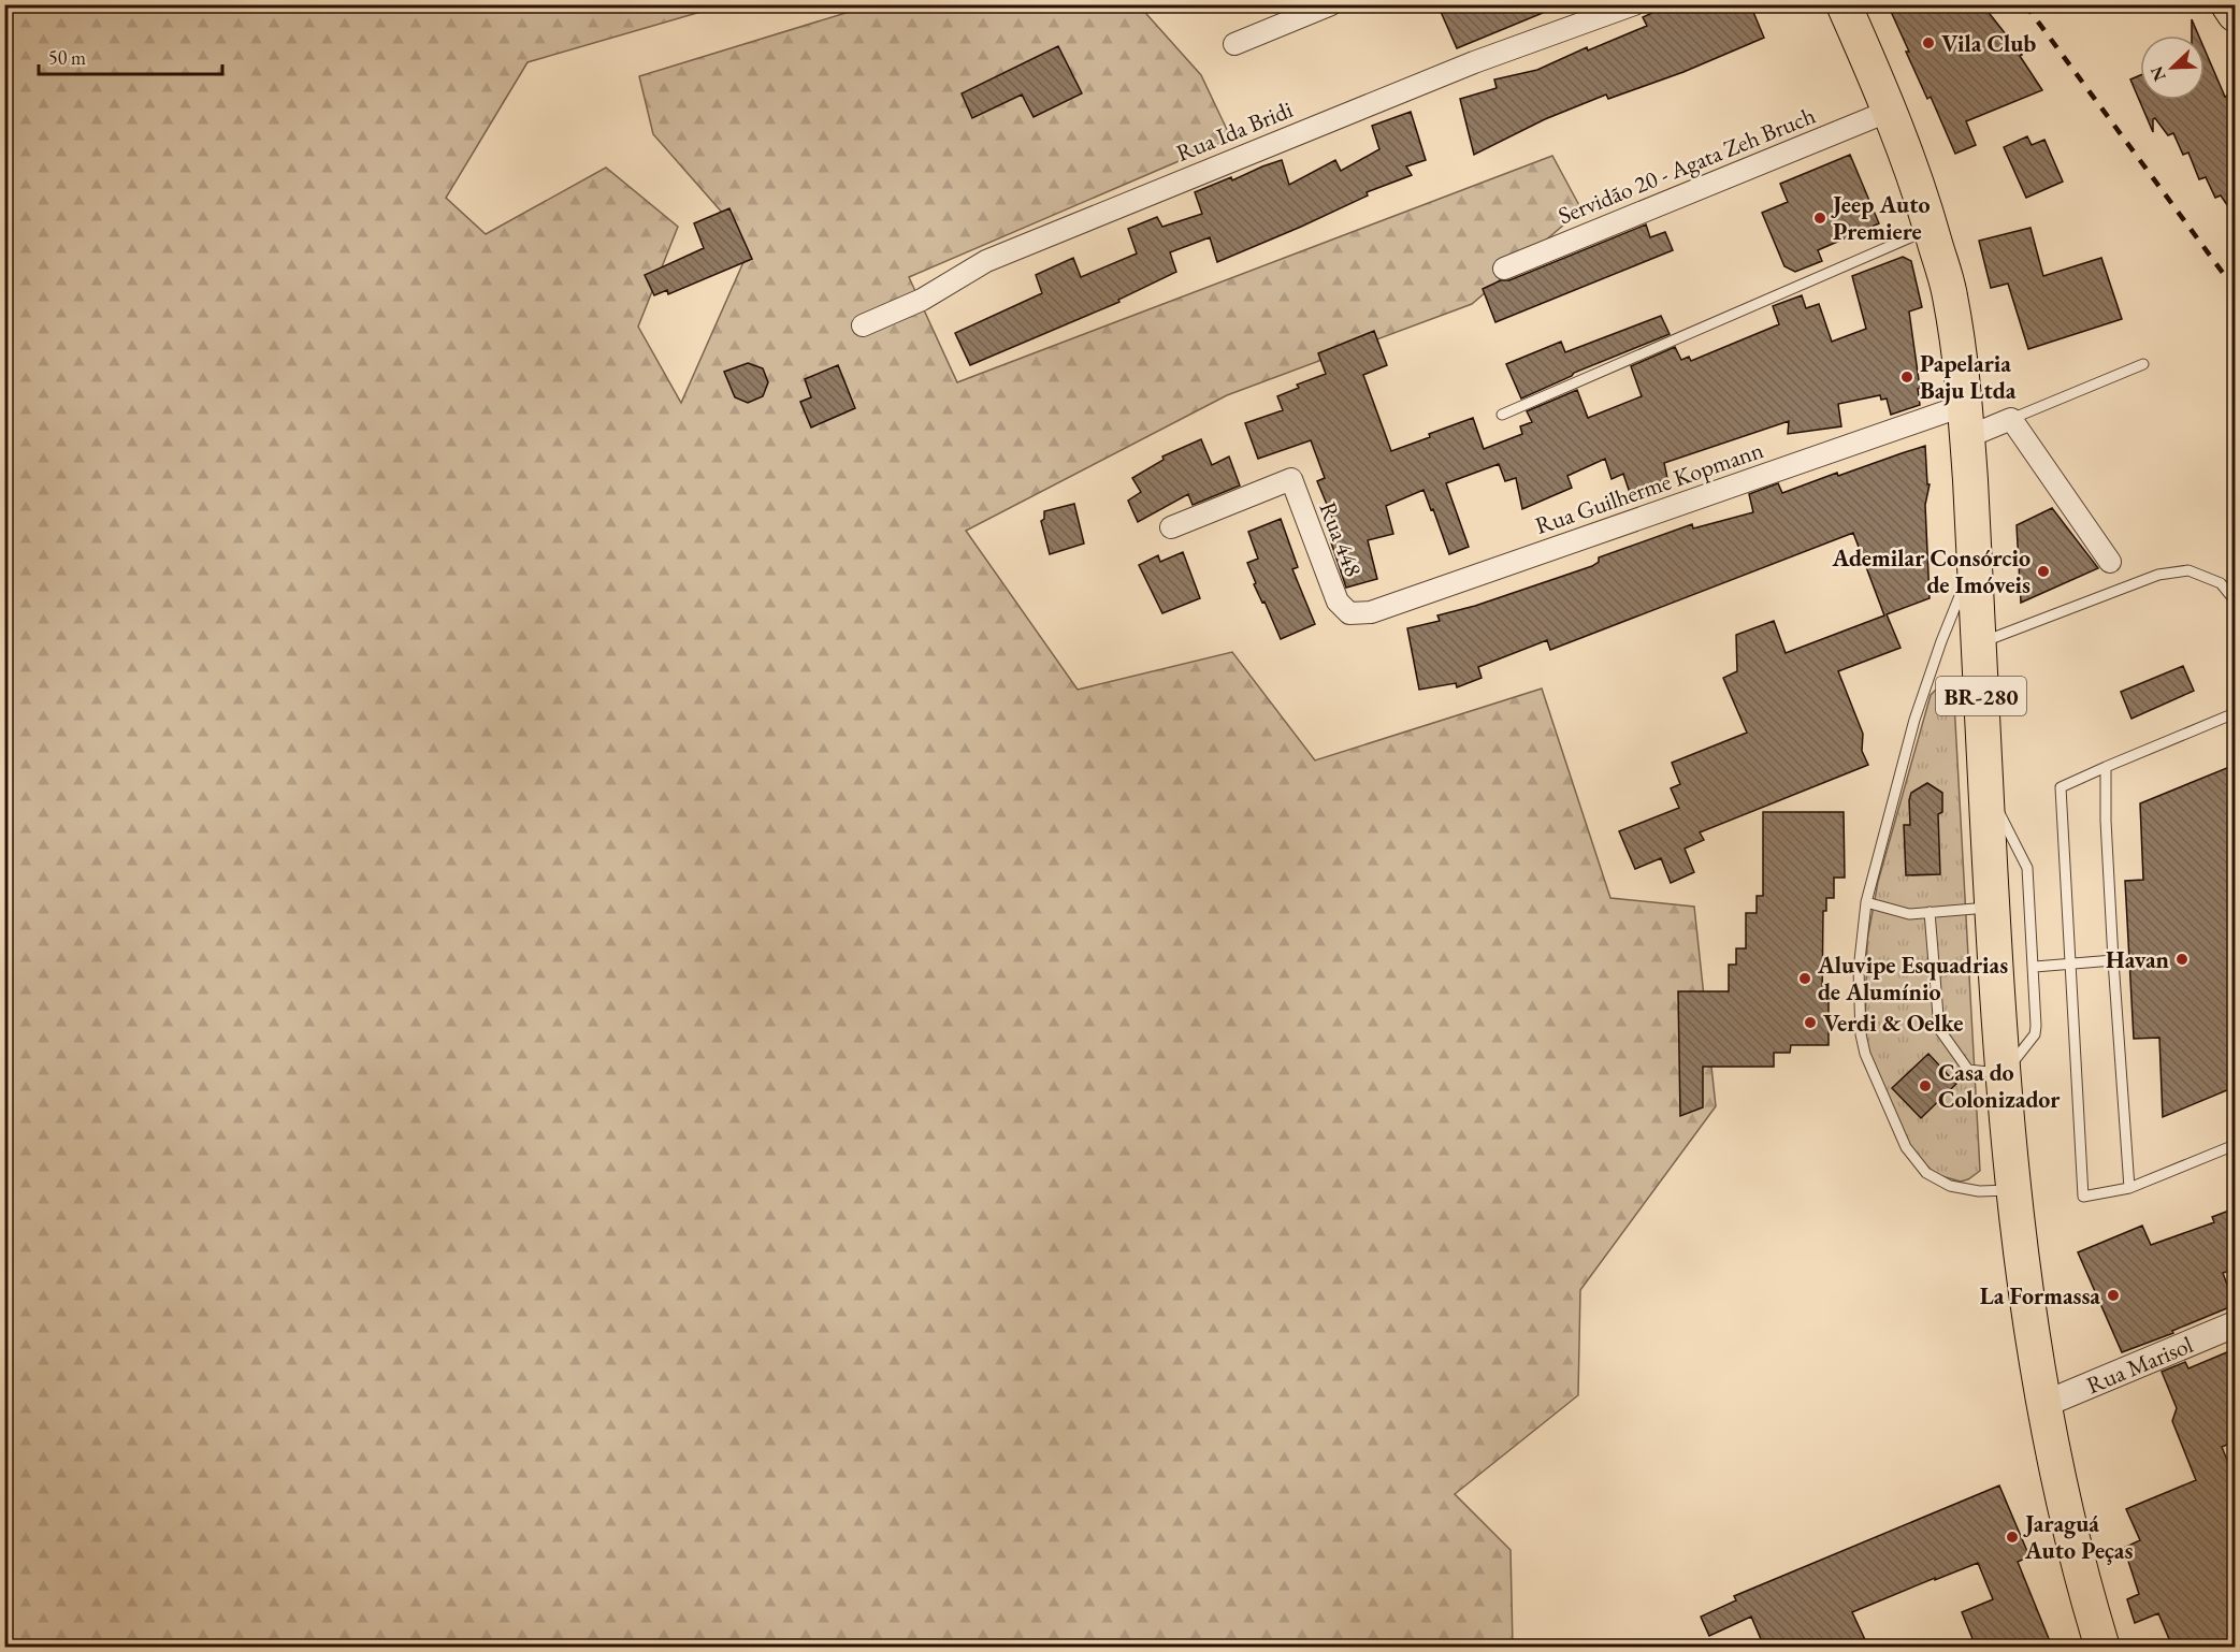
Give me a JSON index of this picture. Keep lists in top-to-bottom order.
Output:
{
  "streets": {
    "highway": ["BR-280"],
    "street": [
      "Rua Ida Bridi",
      "Servidão 20 - Agata Zeh Bruch",
      "Rua Guilherme Kopmann",
      "Rua 448",
      "Rua Marisol"
    ]
  },
  "crossings": [
    ["Servidão 20 - Agata Zeh Bruch", "BR-280"],
    ["Rua Guilherme Kopmann", "Rua 448"],
    ["Rua Guilherme Kopmann", "BR-280"],
    ["BR-280", "Rua Marisol"]
  ],
  "places": [
    "Vila Club",
    "Jeep Auto Premiere",
    "Papelaria Baju Ltda",
    "Ademilar Consórcio de Imóveis",
    "Havan",
    "Aluvipe Esquadrias de Alumínio",
    "Verdi & Oelke",
    "Casa do Colonizador",
    "La Formassa",
    "Jaraguá Auto Peças"
  ],
  "scale_bar": "50 m",
  "north": "bottom left"
}
